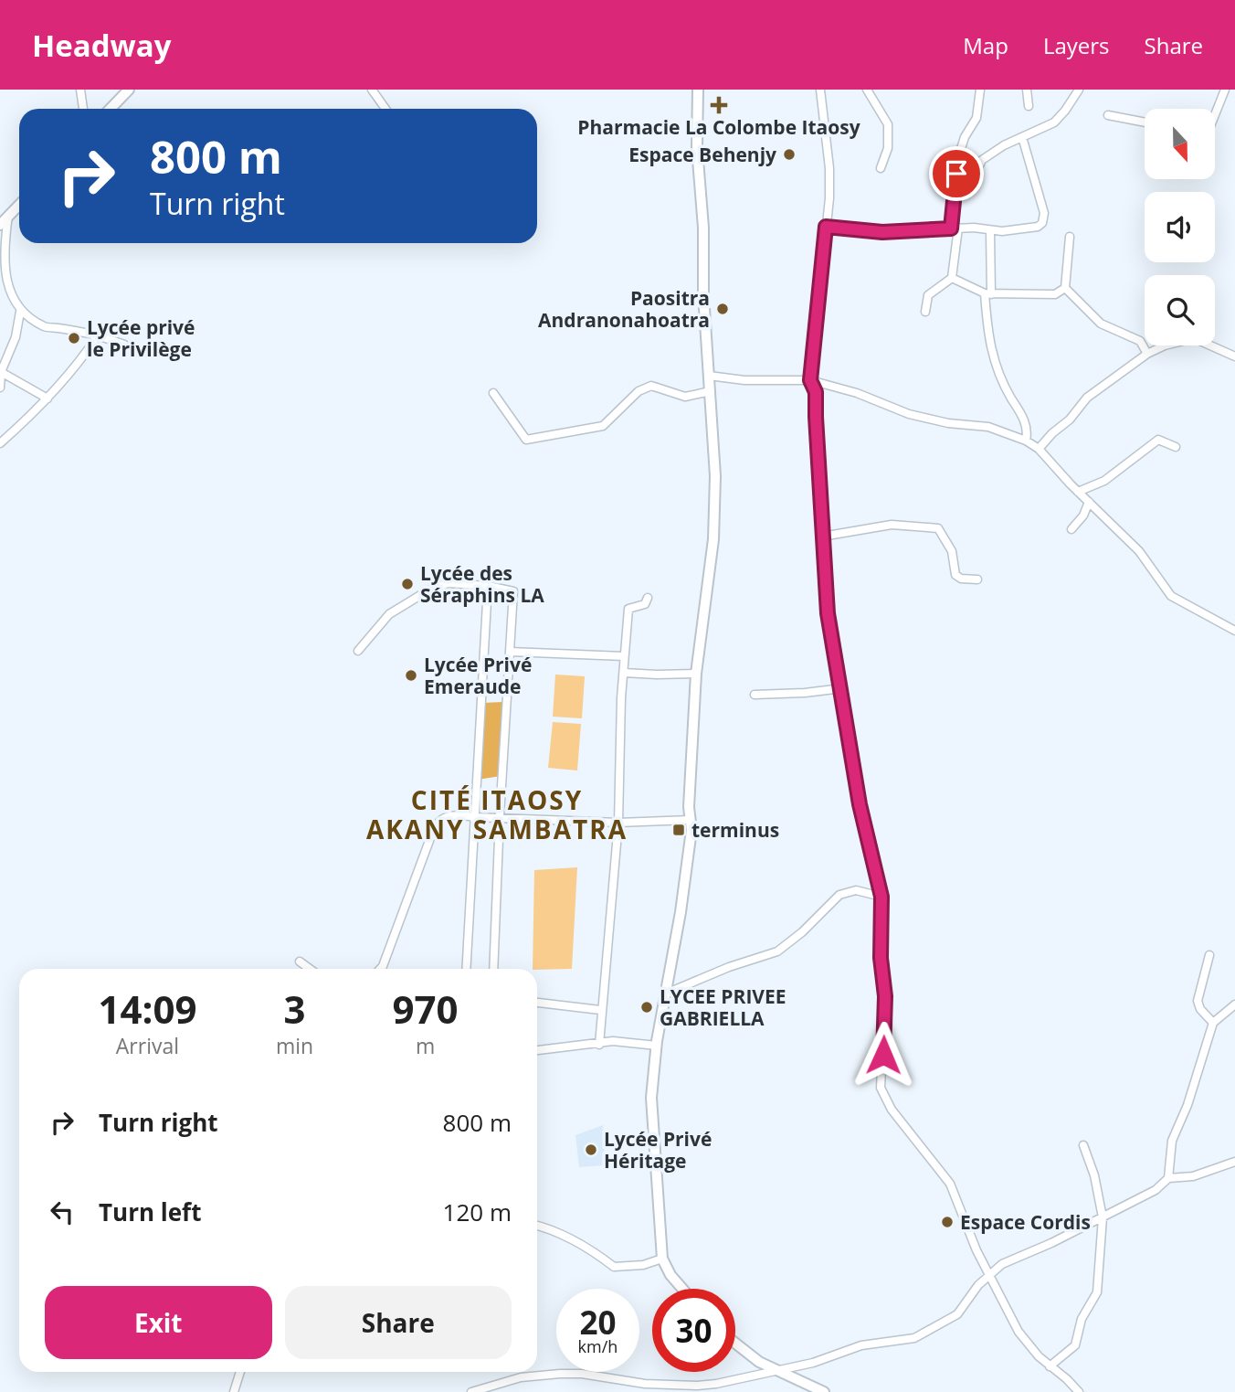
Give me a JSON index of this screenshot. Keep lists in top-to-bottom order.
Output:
{
  "districts": ["CITÉ ITAOSY AKANY SAMBATRA"],
  "places": {
    "health": ["Pharmacie La Colombe Itaosy"],
    "other": [
      "Espace Behenjy",
      "Paositra Andranonahoatra",
      "Lycée privé le Privilège",
      "Lycée des Séraphins LA",
      "Lycée Privé Emeraude",
      "LYCEE PRIVEE GABRIELLA",
      "Lycée Privé Héritage",
      "Espace Cordis"
    ],
    "transit": ["terminus"]
  },
  "north": "bottom",
  "page": {
    "header": "Headway",
    "nav": ["Map", "Layers", "Share"],
    "turn": ["800 m", "Turn right"],
    "eta": [
      "14:09",
      "Arrival",
      "3",
      "min",
      "970",
      "m"
    ],
    "list": [
      {
        "name": "Turn right",
        "value": "800 m"
      },
      {
        "name": "Turn left",
        "value": "120 m"
      }
    ],
    "buttons": ["Exit", "Share"],
    "speed": "20 km/h",
    "limit": "30"
  }
}
